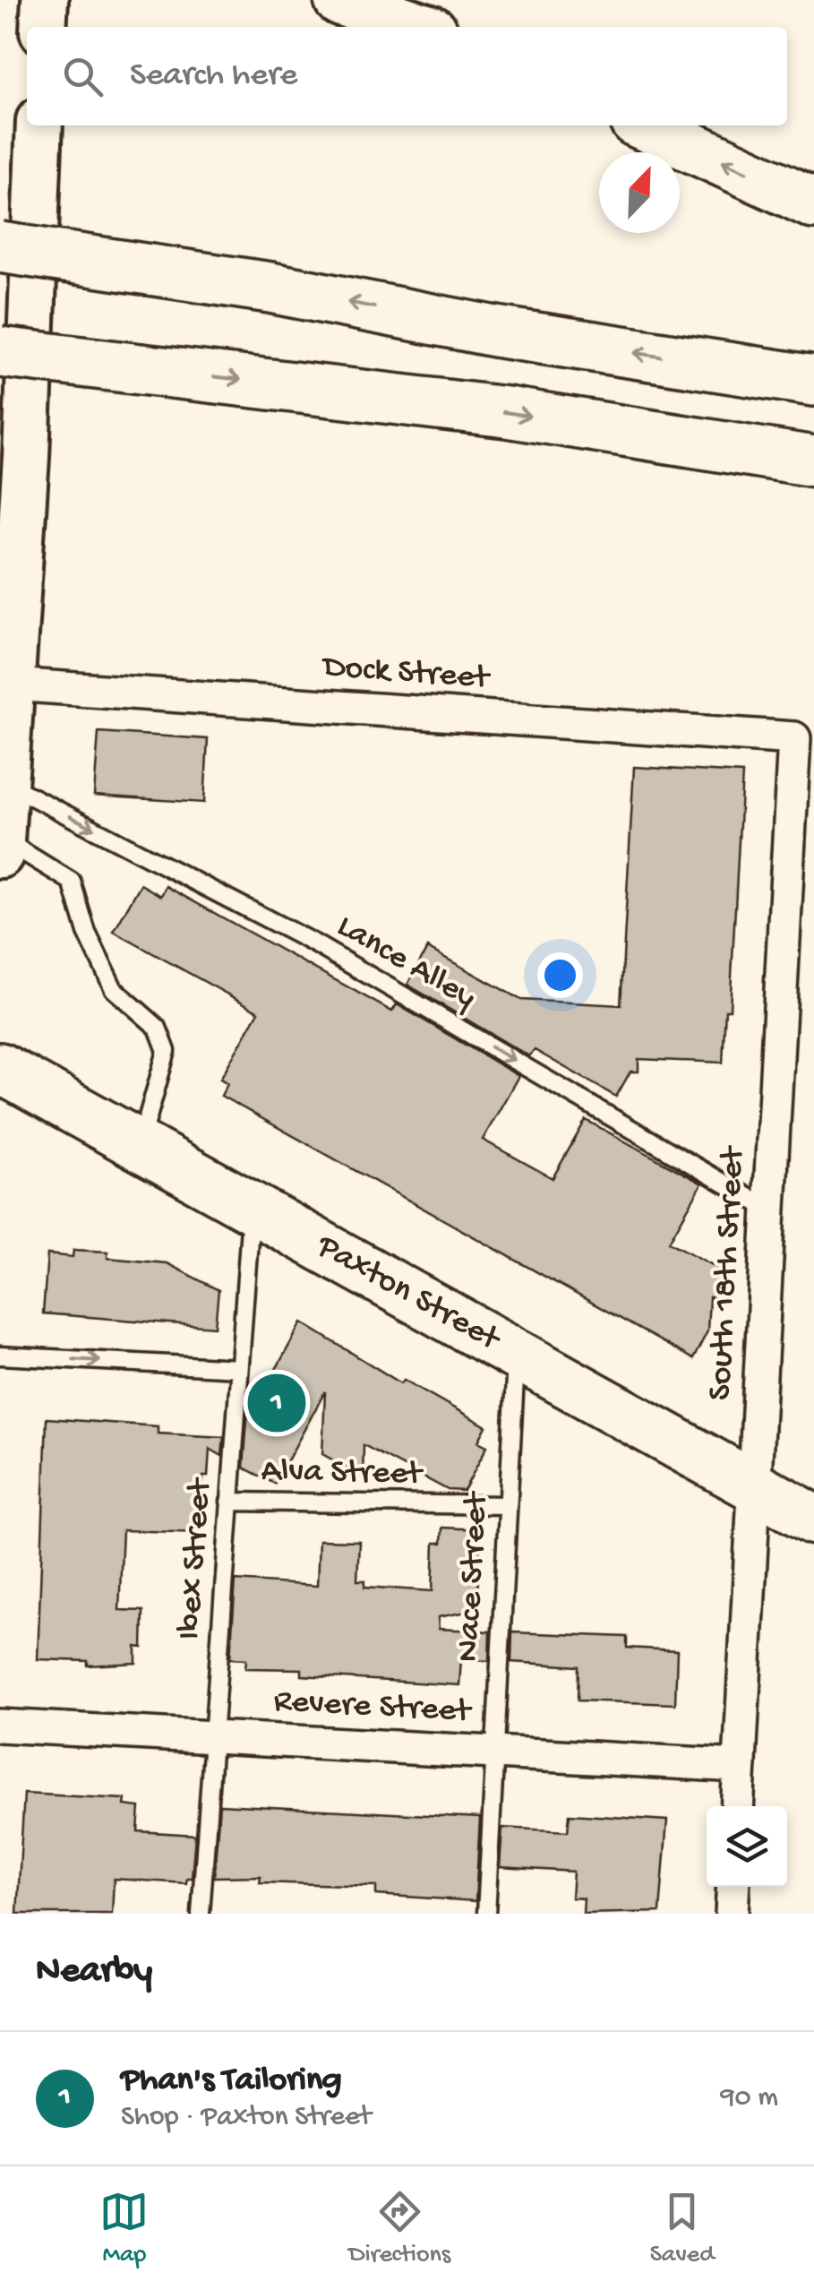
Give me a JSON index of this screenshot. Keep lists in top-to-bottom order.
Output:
{
  "streets": {
    "main road": ["Paxton Street"],
    "street": ["Dock Street", "South 18th Street", "Revere Street"],
    "lane": [
      "Lance Alley",
      "Alva Street",
      "Ibex Street",
      "Nace Street"
    ]
  },
  "crossings": [
    ["Dock Street", "South 18th Street"],
    ["Lance Alley", "South 18th Street"],
    ["South 18th Street", "Paxton Street"],
    ["South 18th Street", "Revere Street"],
    ["Paxton Street", "Ibex Street"],
    ["Paxton Street", "Nace Street"],
    ["Alva Street", "Ibex Street"],
    ["Alva Street", "Nace Street"],
    ["Ibex Street", "Revere Street"],
    ["Nace Street", "Revere Street"]
  ],
  "one_way": ["Lance Alley"],
  "north": "top right",
  "page": {
    "search": "Search here",
    "pins": "1",
    "heading": "Nearby",
    "list": [
      {
        "mark": "1",
        "name": "Phan's Tailoring",
        "note": "Shop · Paxton Street",
        "value": "90 m"
      }
    ],
    "nav": ["Map", "Directions", "Saved"]
  }
}
